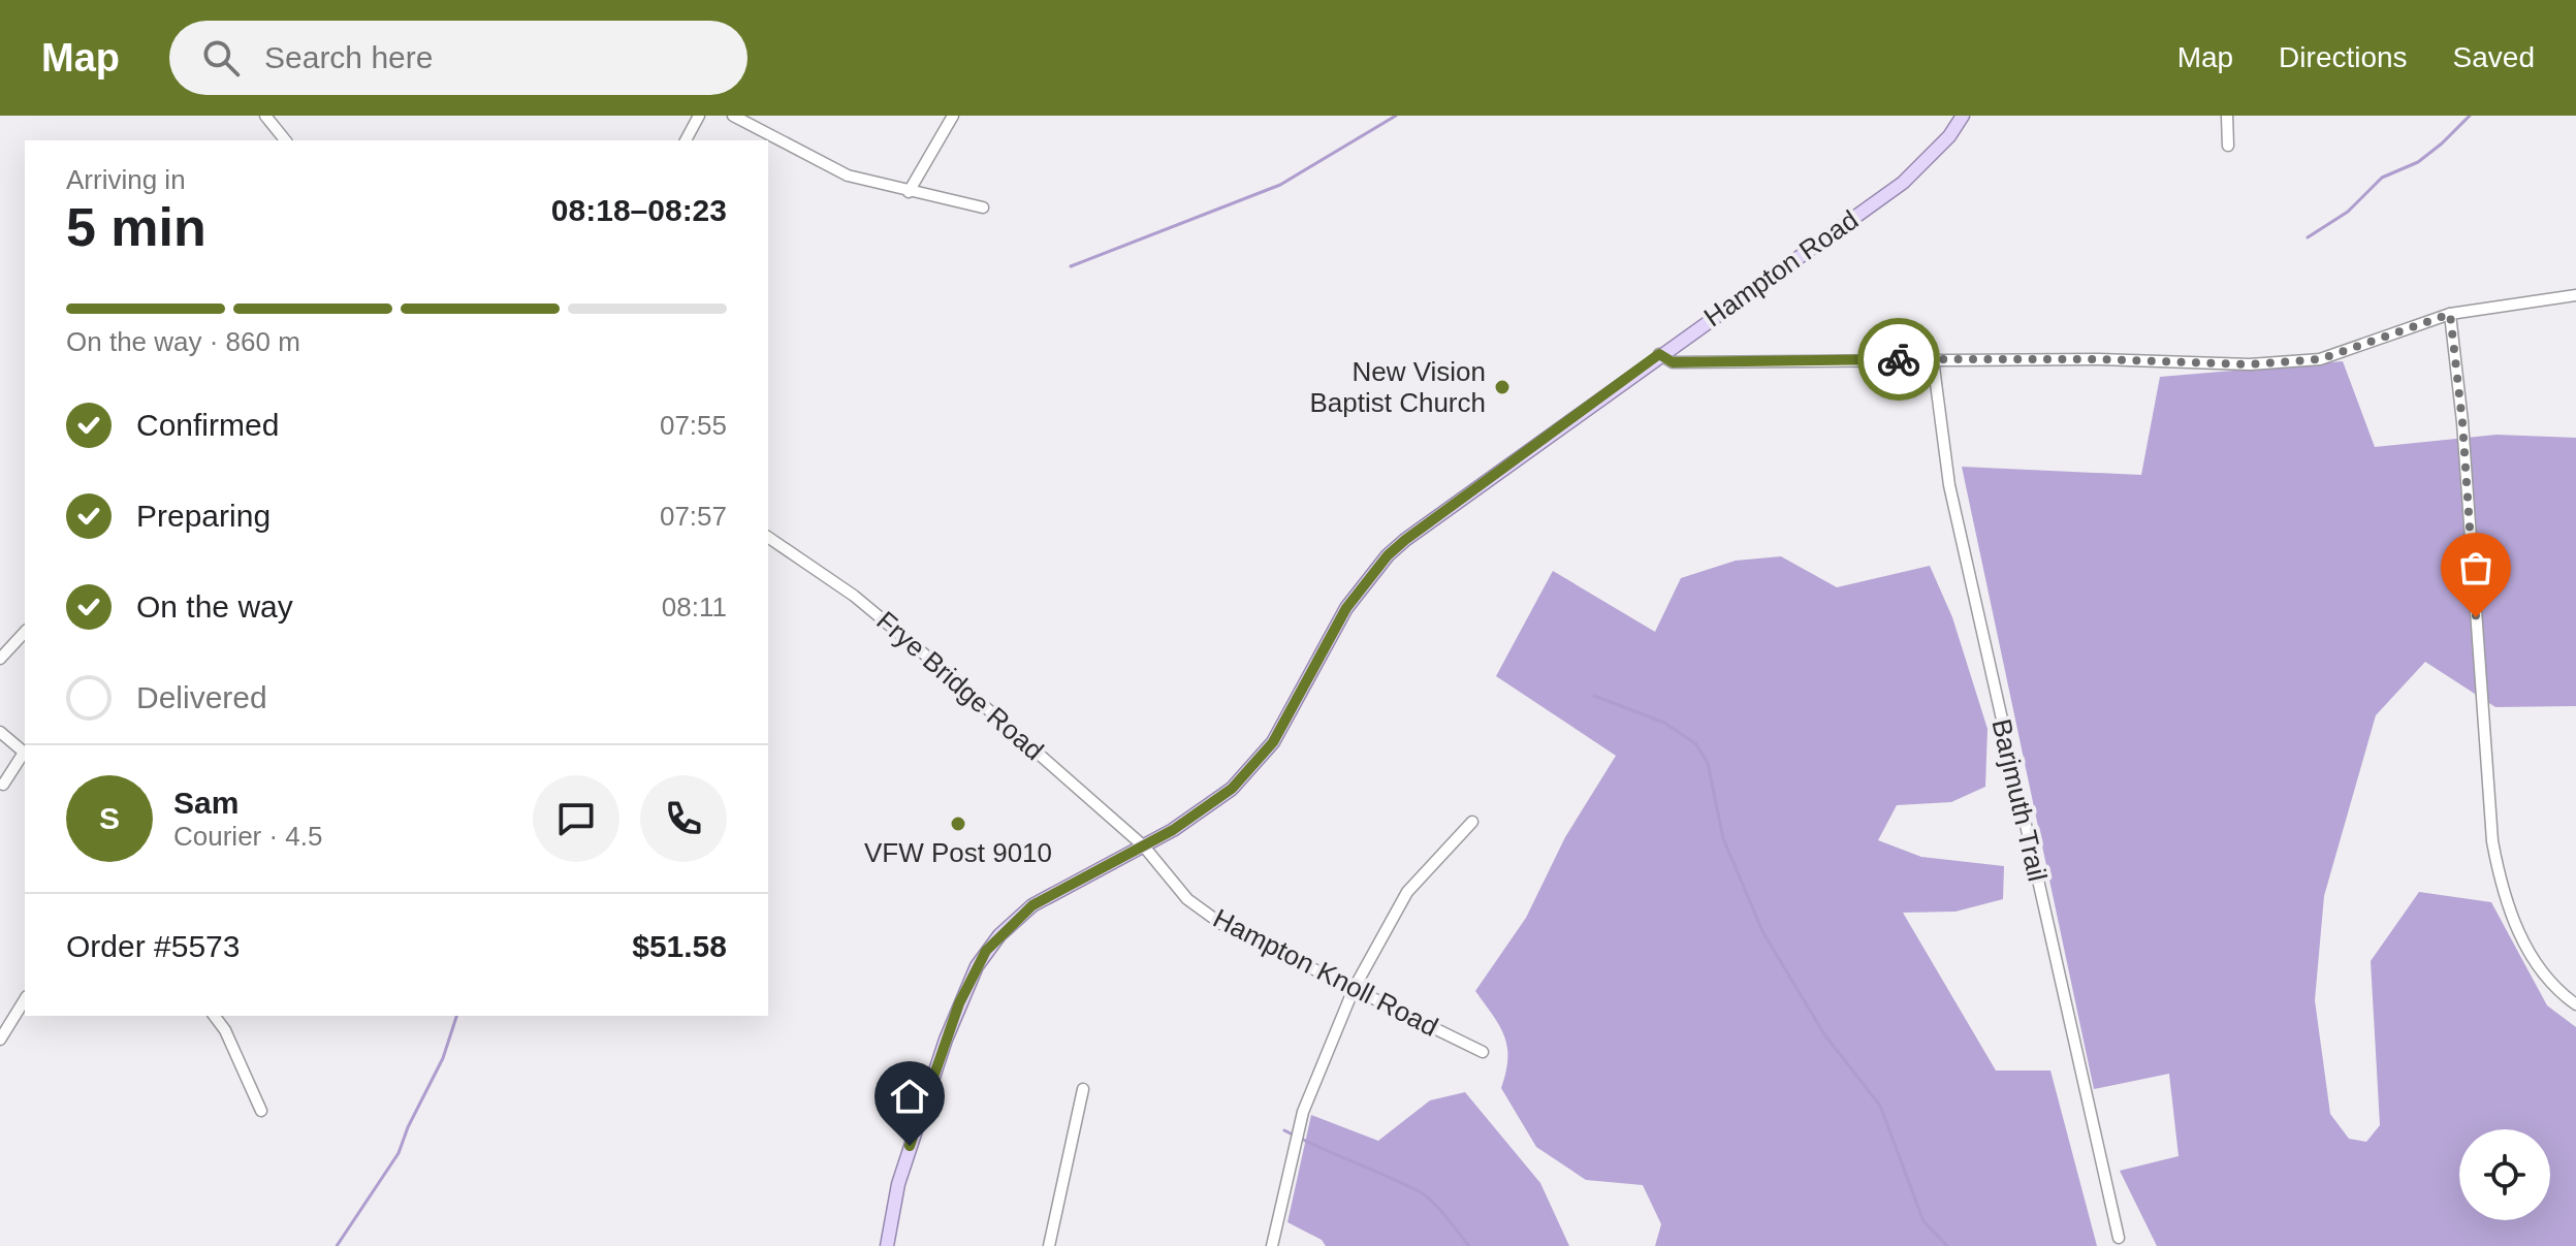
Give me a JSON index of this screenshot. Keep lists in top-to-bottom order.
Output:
{
  "streets": {
    "main road": ["Hampton Road"],
    "street": ["Frye Bridge Road", "Barjmuth Trail", "Hampton Knoll Road"]
  },
  "crossings": [
    ["Hampton Road", "Frye Bridge Road"],
    ["Hampton Road", "Hampton Knoll Road"],
    ["Frye Bridge Road", "Hampton Knoll Road"]
  ],
  "places": ["New Vision Baptist Church", "VFW Post 9010"],
  "page": {
    "header": "Map",
    "search": "Search here",
    "nav": ["Map", "Directions", "Saved"],
    "heading": ["5 min", "Arriving in", "08:18–08:23"],
    "panel": [
      "Sam",
      "Courier · 4.5",
      "Order #5573",
      "$51.58"
    ],
    "bar": "On the way · 860 m",
    "list": [
      ["Confirmed", "07:55"],
      ["Preparing", "07:57"],
      ["On the way", "08:11"],
      "Delivered"
    ],
    "round": "S"
  }
}
